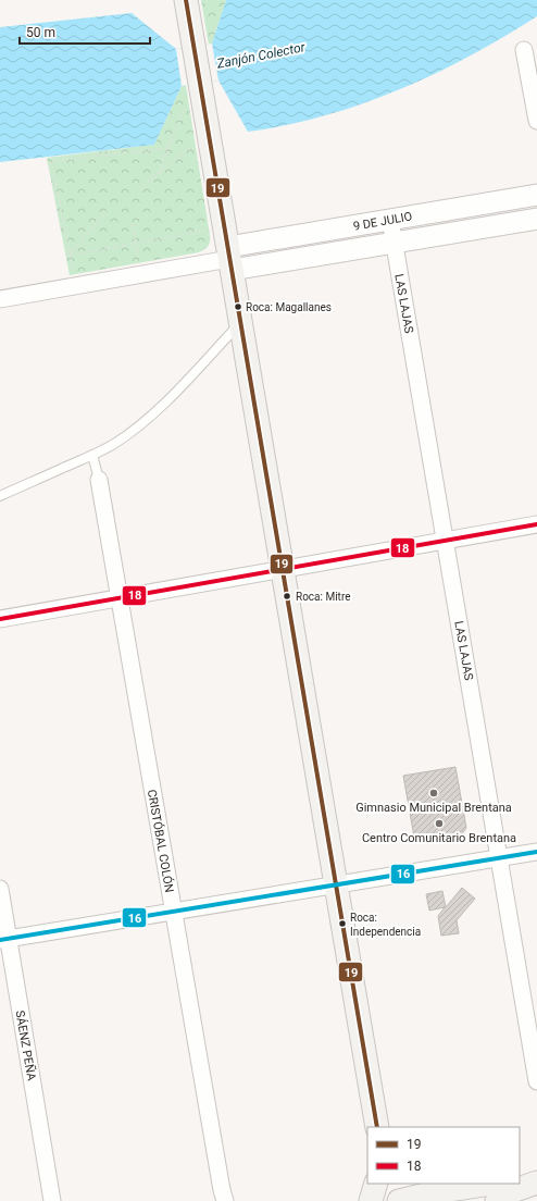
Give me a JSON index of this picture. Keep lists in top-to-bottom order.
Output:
{
  "streets": {
    "street": [
      "9 DE JULIO",
      "LAS LAJAS",
      "CRISTÓBAL COLÓN",
      "SÁENZ PEÑA"
    ]
  },
  "crossings": [
    ["9 DE JULIO", "LAS LAJAS"]
  ],
  "water": ["Zanjón Colector"],
  "places": [
    "Roca: Magallanes",
    "Roca: Mitre",
    "Gimnasio Municipal Brentana",
    "Centro Comunitario Brentana",
    "Roca: Independencia"
  ],
  "lines": ["transit line 19", "transit line 18", "transit line 16"],
  "legend": ["19", "18"],
  "scale_bar": "50 m"
}
